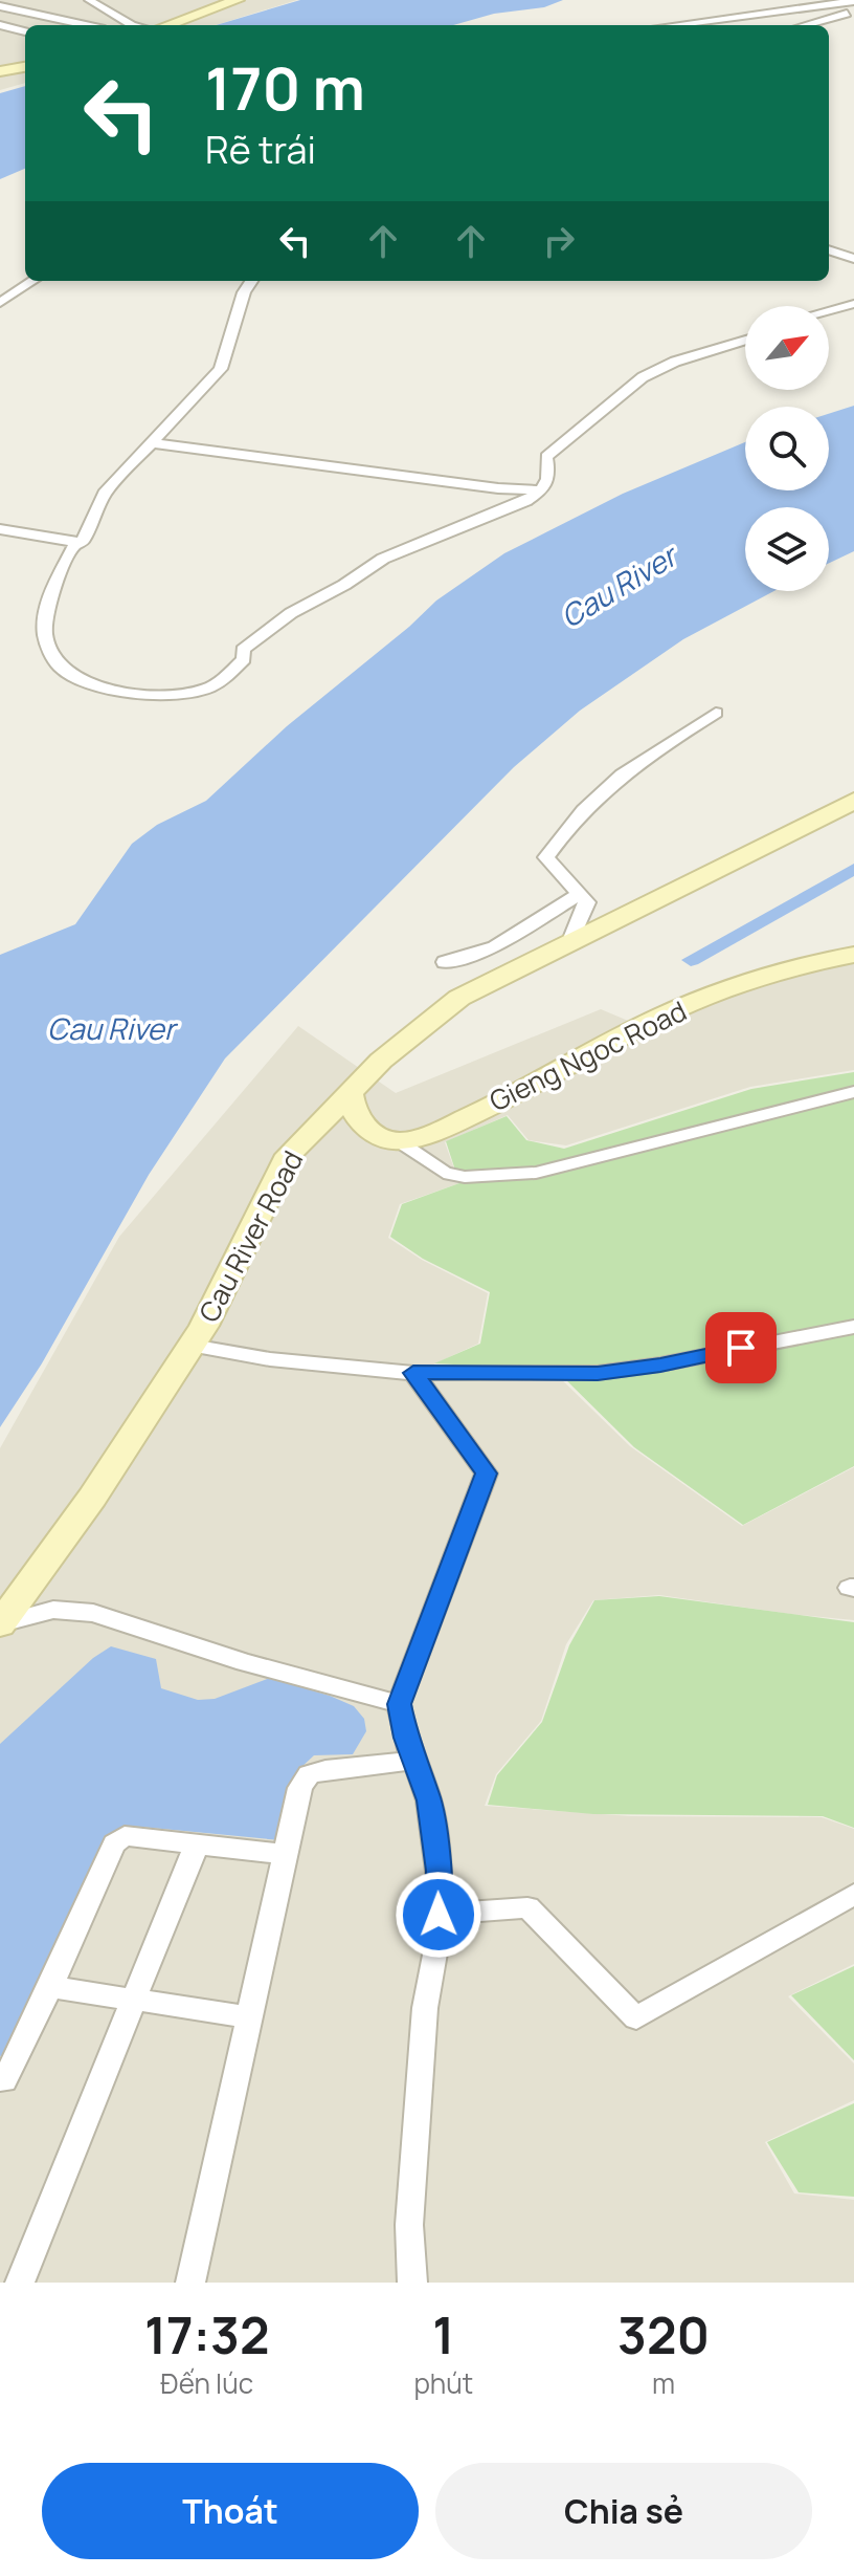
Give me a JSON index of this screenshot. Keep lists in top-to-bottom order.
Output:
{
  "streets": {
    "main road": ["Gieng Ngoc Road", "Cau River Road"]
  },
  "water": ["Cau River"],
  "north": "top right",
  "page": {
    "turn": ["170 m", "Rẽ trái"],
    "eta": [
      "17:32",
      "Đến lúc",
      "1",
      "phút",
      "320",
      "m"
    ],
    "buttons": ["Thoát", "Chia sẻ"]
  }
}
